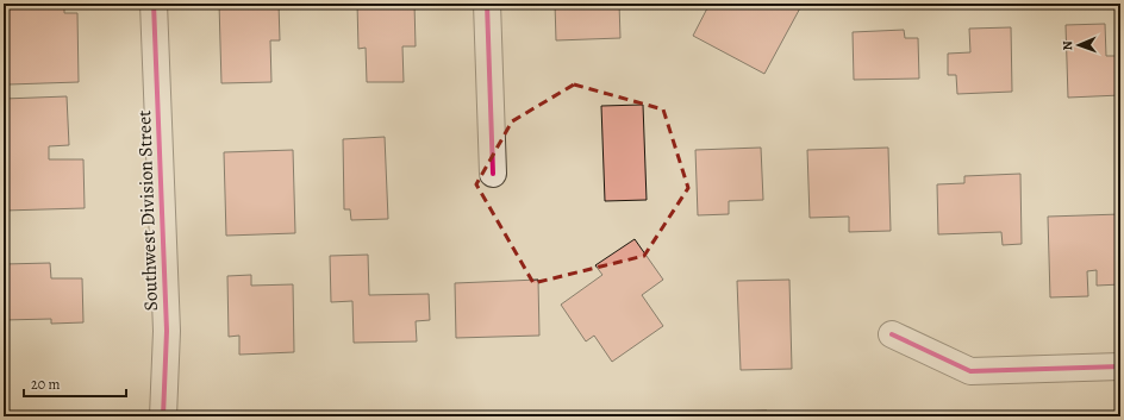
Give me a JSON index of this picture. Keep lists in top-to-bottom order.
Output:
{
  "streets": {
    "street": ["Southwest Division Street"]
  },
  "scale_bar": "20 m",
  "north": "left"
}
